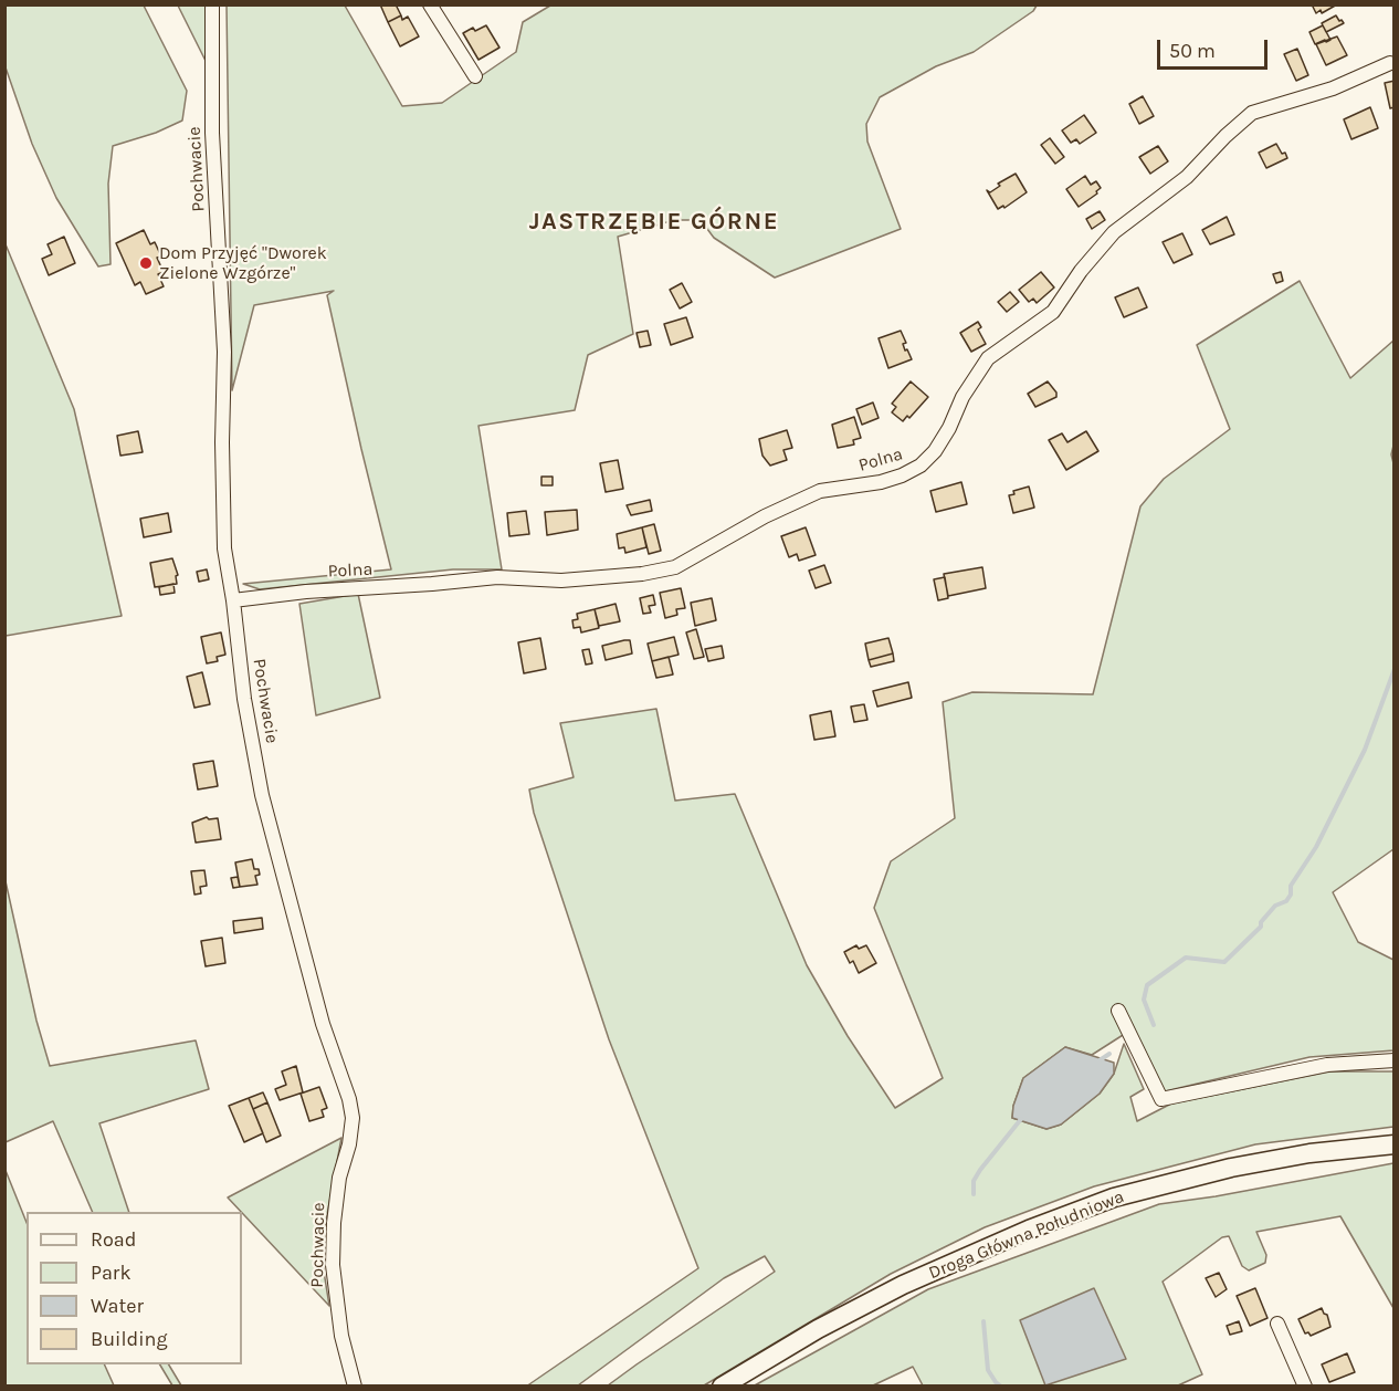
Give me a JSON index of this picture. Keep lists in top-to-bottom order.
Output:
{
  "streets": {
    "main road": ["Droga Główna Południowa"],
    "street": ["Pochwacie", "Polna"]
  },
  "crossings": [
    ["Pochwacie", "Polna"]
  ],
  "districts": ["JASTRZĘBIE GÓRNE"],
  "places": ["Dom Przyjęć \"Dworek Zielone Wzgórze\""],
  "legend": [
    "Road",
    "Park",
    "Water",
    "Building"
  ],
  "scale_bar": "50 m"
}
